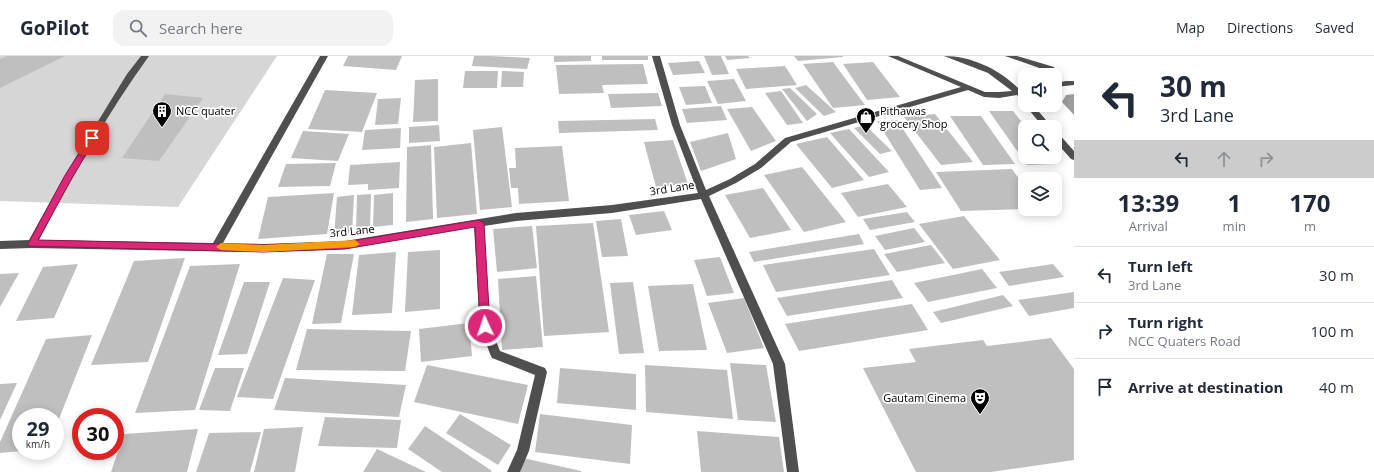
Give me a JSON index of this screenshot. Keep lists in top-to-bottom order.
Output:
{
  "streets": {
    "street": ["3rd Lane"]
  },
  "places": {
    "building": ["NCC quater"],
    "shop": ["Pithawas grocery Shop"],
    "theatre": ["Gautam Cinema"]
  },
  "page": {
    "header": "GoPilot",
    "search": "Search here",
    "nav": ["Map", "Directions", "Saved"],
    "turn": ["30 m", "3rd Lane"],
    "eta": [
      "13:39",
      "Arrival",
      "1",
      "min",
      "170",
      "m"
    ],
    "list": [
      {
        "name": "Turn left",
        "note": "3rd Lane",
        "value": "30 m"
      },
      {
        "name": "Turn right",
        "note": "NCC Quaters Road",
        "value": "100 m"
      },
      {
        "name": "Arrive at destination",
        "value": "40 m"
      }
    ],
    "speed": "29 km/h",
    "limit": "30"
  }
}
